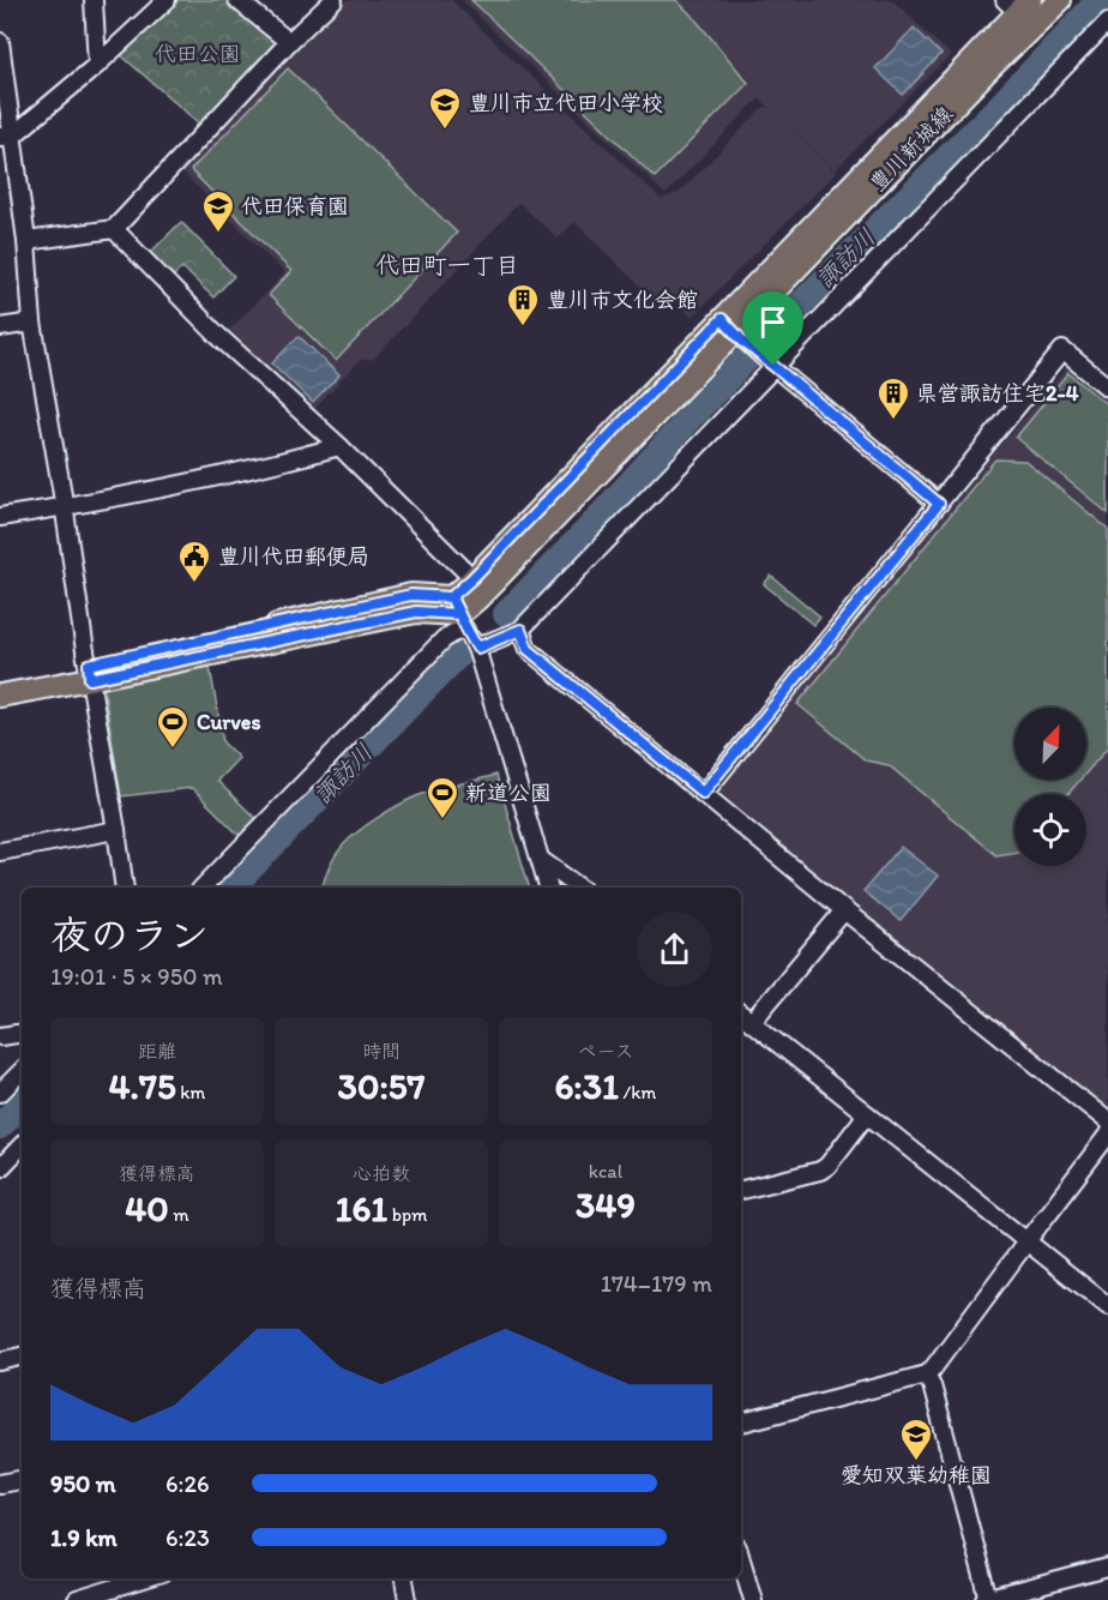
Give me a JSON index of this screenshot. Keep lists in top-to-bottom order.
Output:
{
  "streets": {
    "main road": ["豊川新城線"]
  },
  "districts": ["代田町一丁目"],
  "water": ["諏訪川"],
  "parks": ["代田公園"],
  "places": {
    "school or university": ["豊川市立代田小学校", "代田保育園", "愛知双葉幼稚園"],
    "building": ["豊川市文化会館", "県営諏訪住宅2-4"],
    "public building": ["豊川代田郵便局"],
    "sports": ["Curves", "新道公園"]
  },
  "north": "top right",
  "page": {
    "heading": ["夜のラン", "19:01 · 5 × 950 m"],
    "stats": [
      ["距離", "4.75 km"],
      ["時間", "30:57"],
      ["ペース", "6:31 /km"],
      ["獲得標高", "40 m"],
      ["心拍数", "161 bpm"],
      ["kcal", "349"]
    ],
    "chart": ["獲得標高", "174–179 m"],
    "list": [
      {
        "name": "950 m",
        "note": "6:26"
      },
      {
        "name": "1.9 km",
        "note": "6:23"
      }
    ]
  }
}
